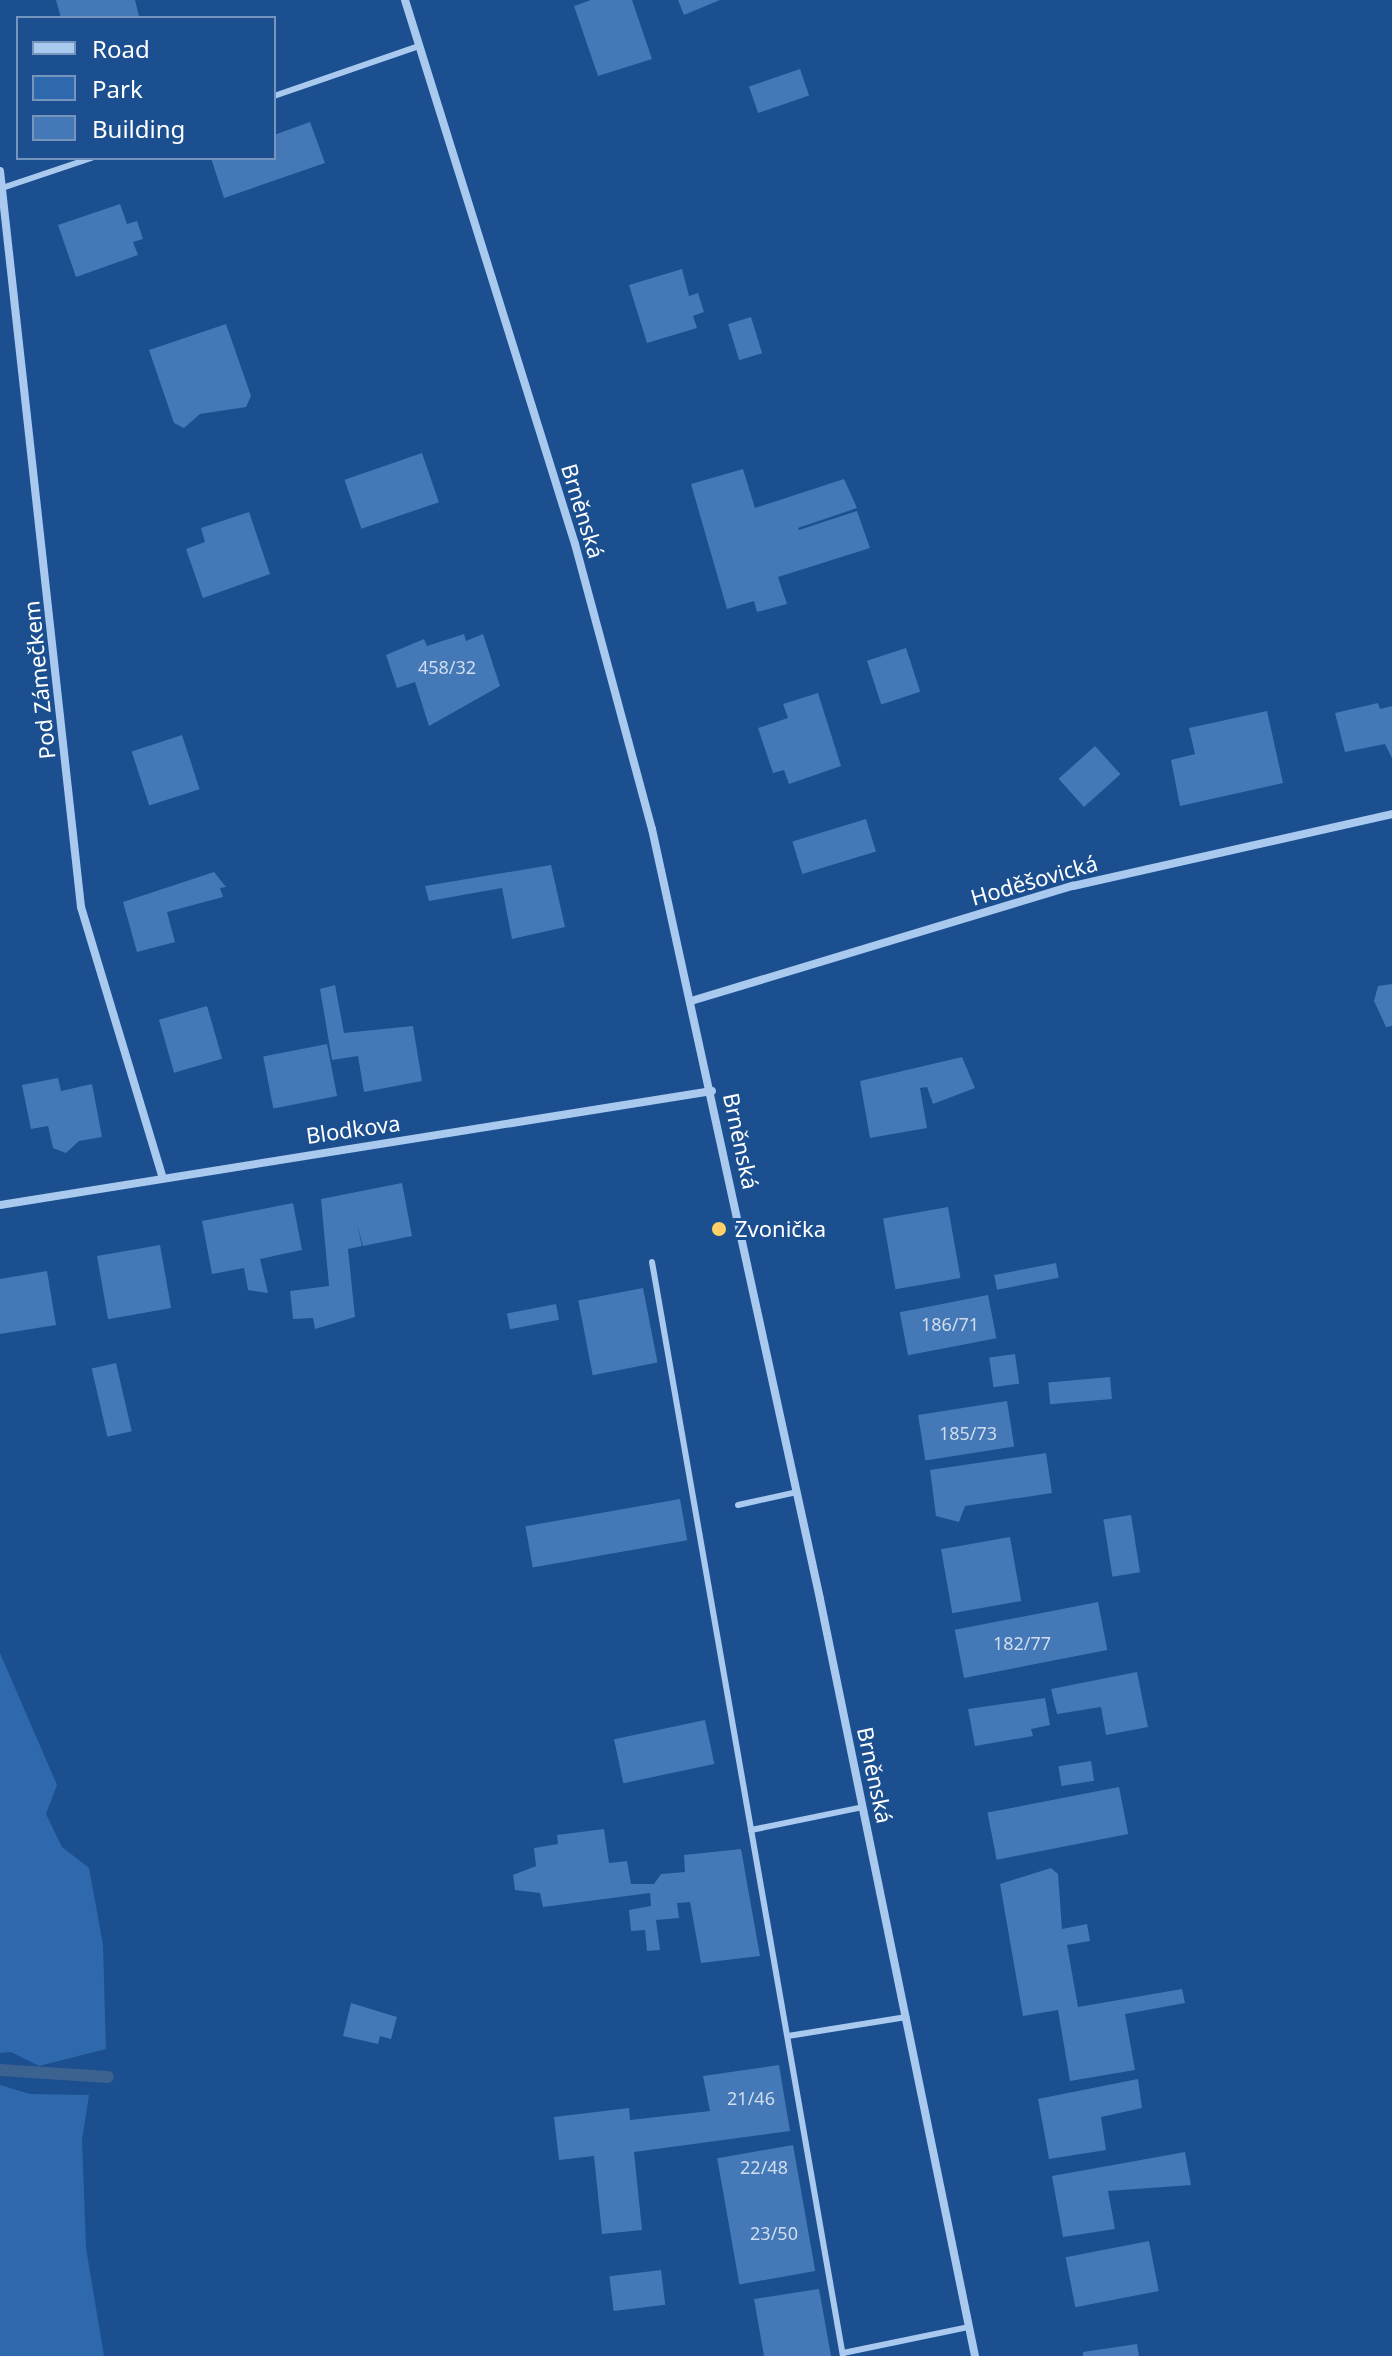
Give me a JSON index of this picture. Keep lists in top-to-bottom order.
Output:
{
  "streets": {
    "street": [
      "Brněnská",
      "Pod Zámečkem",
      "Hoděšovická",
      "Blodkova"
    ]
  },
  "crossings": [
    ["Brněnská", "Hoděšovická"],
    ["Brněnská", "Blodkova"],
    ["Pod Zámečkem", "Blodkova"]
  ],
  "places": ["Zvonička"],
  "house_numbers": [
    "458/32",
    "186/71",
    "185/73",
    "182/77",
    "21/46",
    "22/48",
    "23/50"
  ],
  "legend": ["Road", "Park", "Building"]
}
